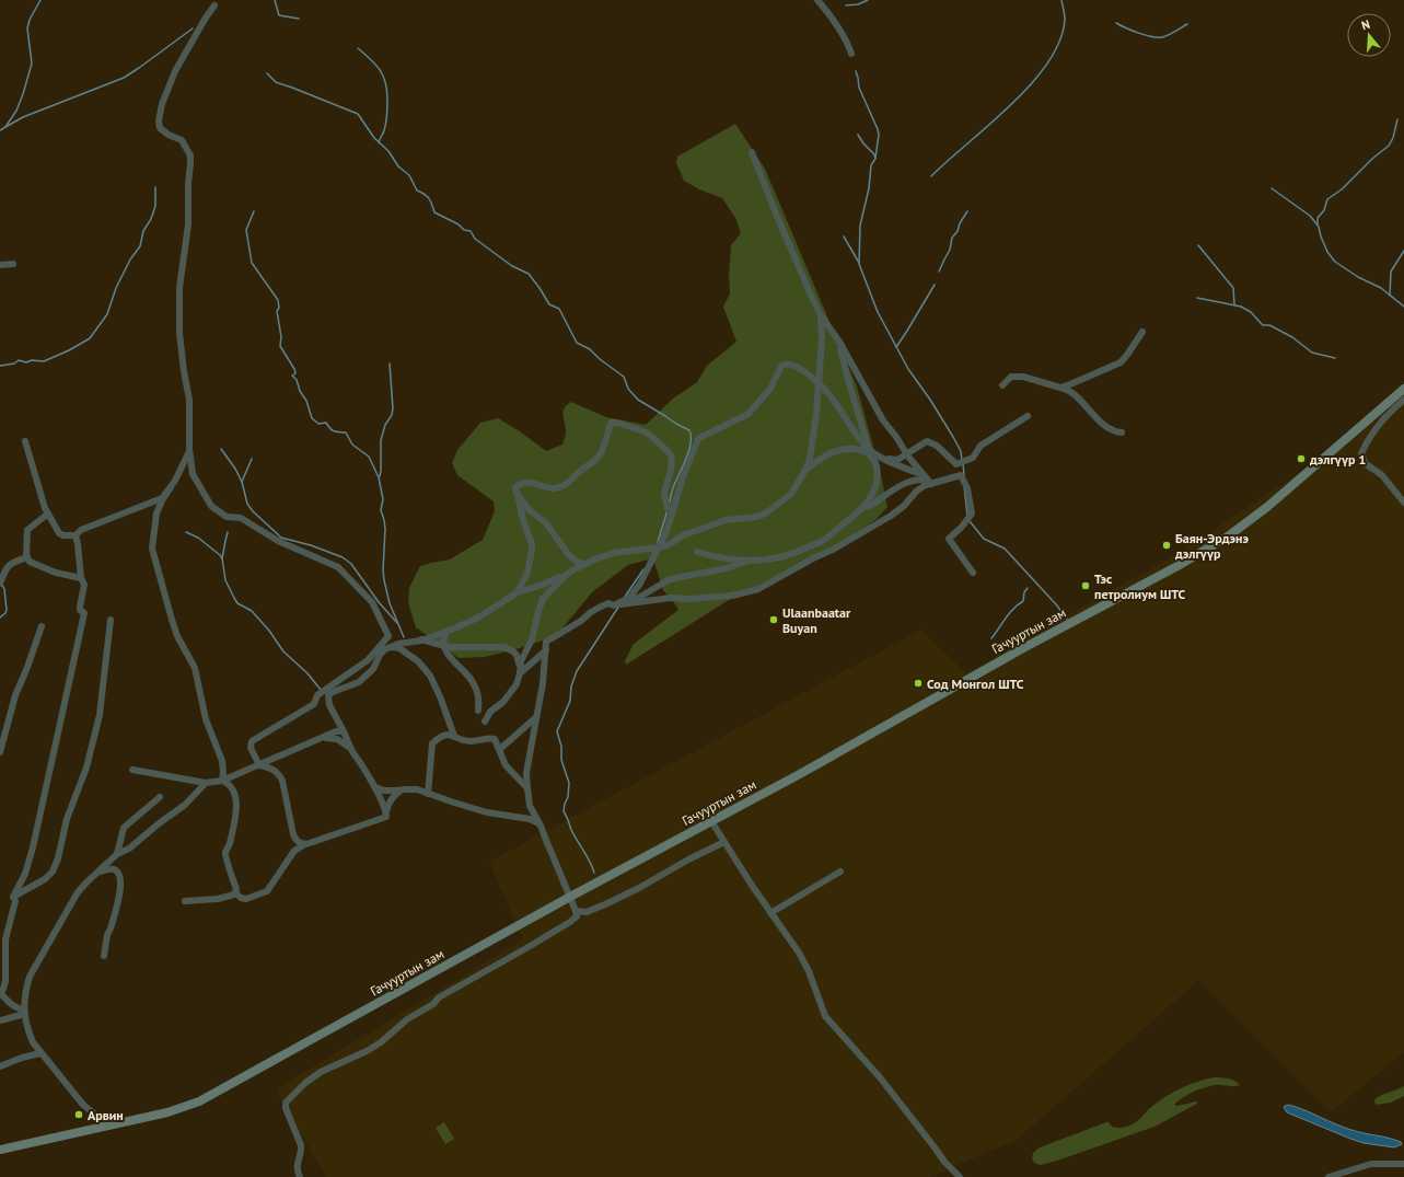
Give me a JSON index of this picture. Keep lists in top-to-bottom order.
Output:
{
  "streets": {
    "main road": ["Гачууртын зам"]
  },
  "places": [
    "дэлгүүр 1",
    "Баян-Эрдэнэ дэлгүүр",
    "Тэс петролиум ШТС",
    "Ulaanbaatar Buyan",
    "Сод Монгол ШТС",
    "Арвин"
  ],
  "north": "top"
}
